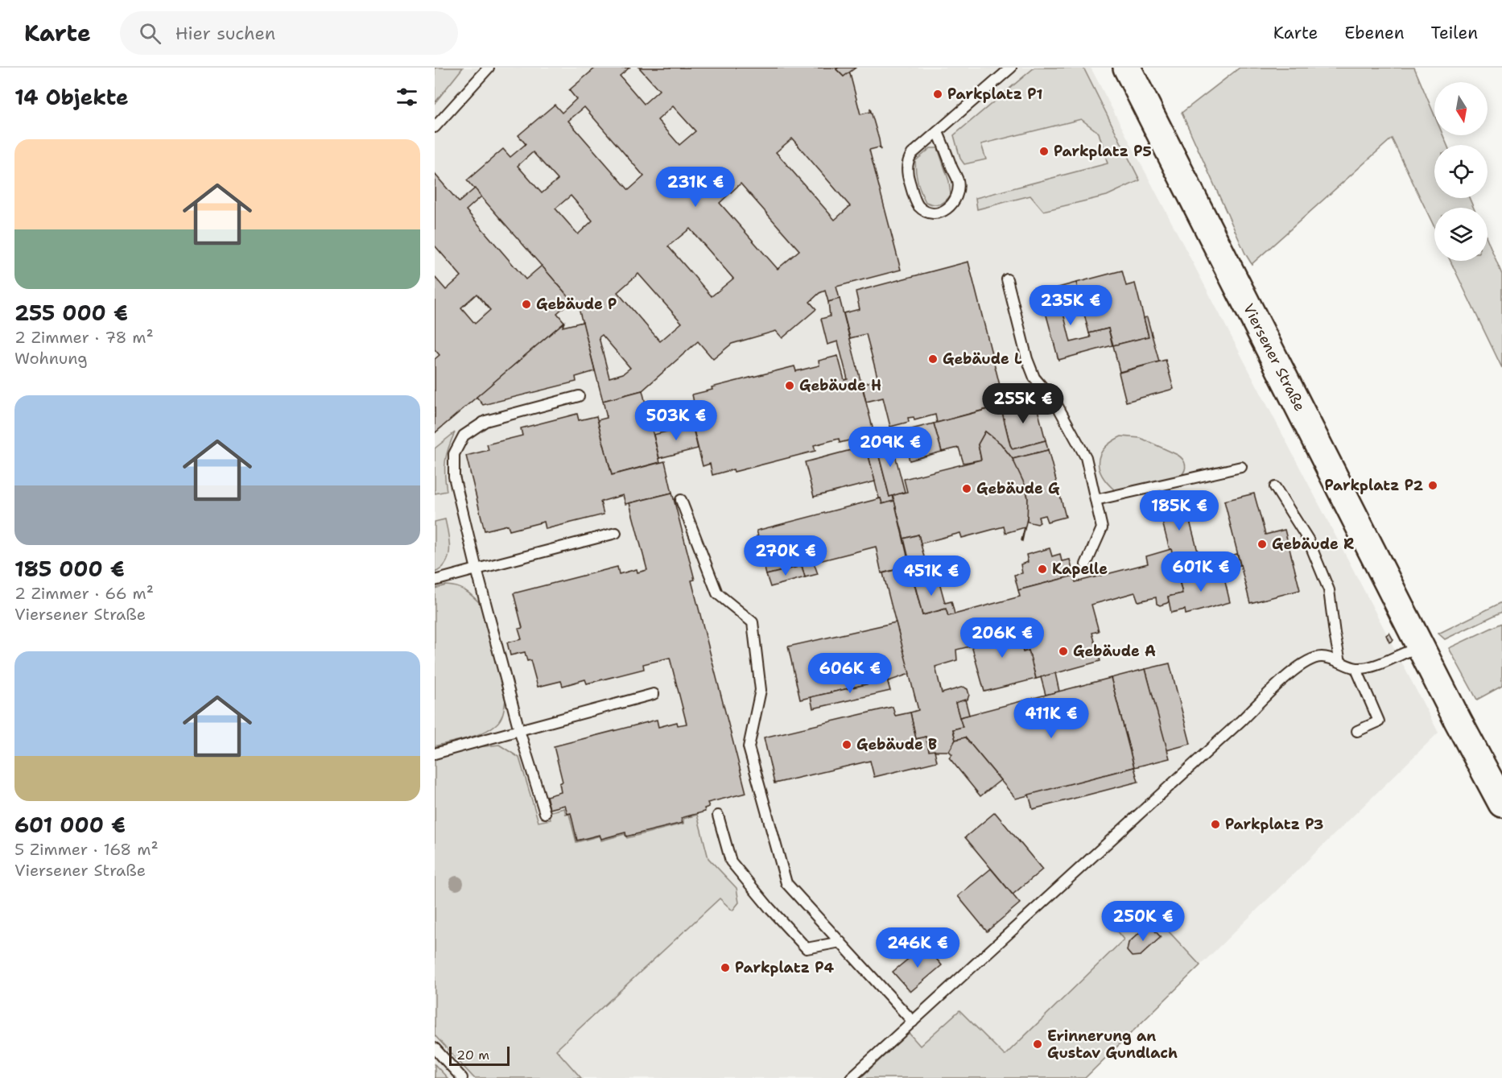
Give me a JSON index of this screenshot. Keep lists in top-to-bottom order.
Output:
{
  "streets": {
    "main road": ["Viersener Straße"]
  },
  "places": [
    "Parkplatz P1",
    "Parkplatz P5",
    "Gebäude P",
    "Gebäude L",
    "Gebäude H",
    "Parkplatz P2",
    "Gebäude G",
    "Gebäude R",
    "Kapelle",
    "Gebäude A",
    "Gebäude B",
    "Parkplatz P3",
    "Parkplatz P4",
    "Erinnerung an Gustav Gundlach"
  ],
  "scale_bar": "20 m",
  "north": "bottom",
  "page": {
    "header": "Karte",
    "search": "Hier suchen",
    "nav": ["Karte", "Ebenen", "Teilen"],
    "heading": "14 Objekte",
    "list": [
      {
        "name": "255 000 €",
        "note": "2 Zimmer · 78 m² · Wohnung"
      },
      {
        "name": "185 000 €",
        "note": "2 Zimmer · 66 m² · Viersener Straße"
      },
      {
        "name": "601 000 €",
        "note": "5 Zimmer · 168 m² · Viersener Straße"
      }
    ],
    "price": [
      "231K €",
      "235K €",
      "255K €",
      "503K €",
      "209K €",
      "185K €",
      "270K €",
      "601K €",
      "451K €",
      "206K €",
      "606K €",
      "411K €",
      "250K €",
      "246K €"
    ],
    "scale": "20 m"
  }
}
